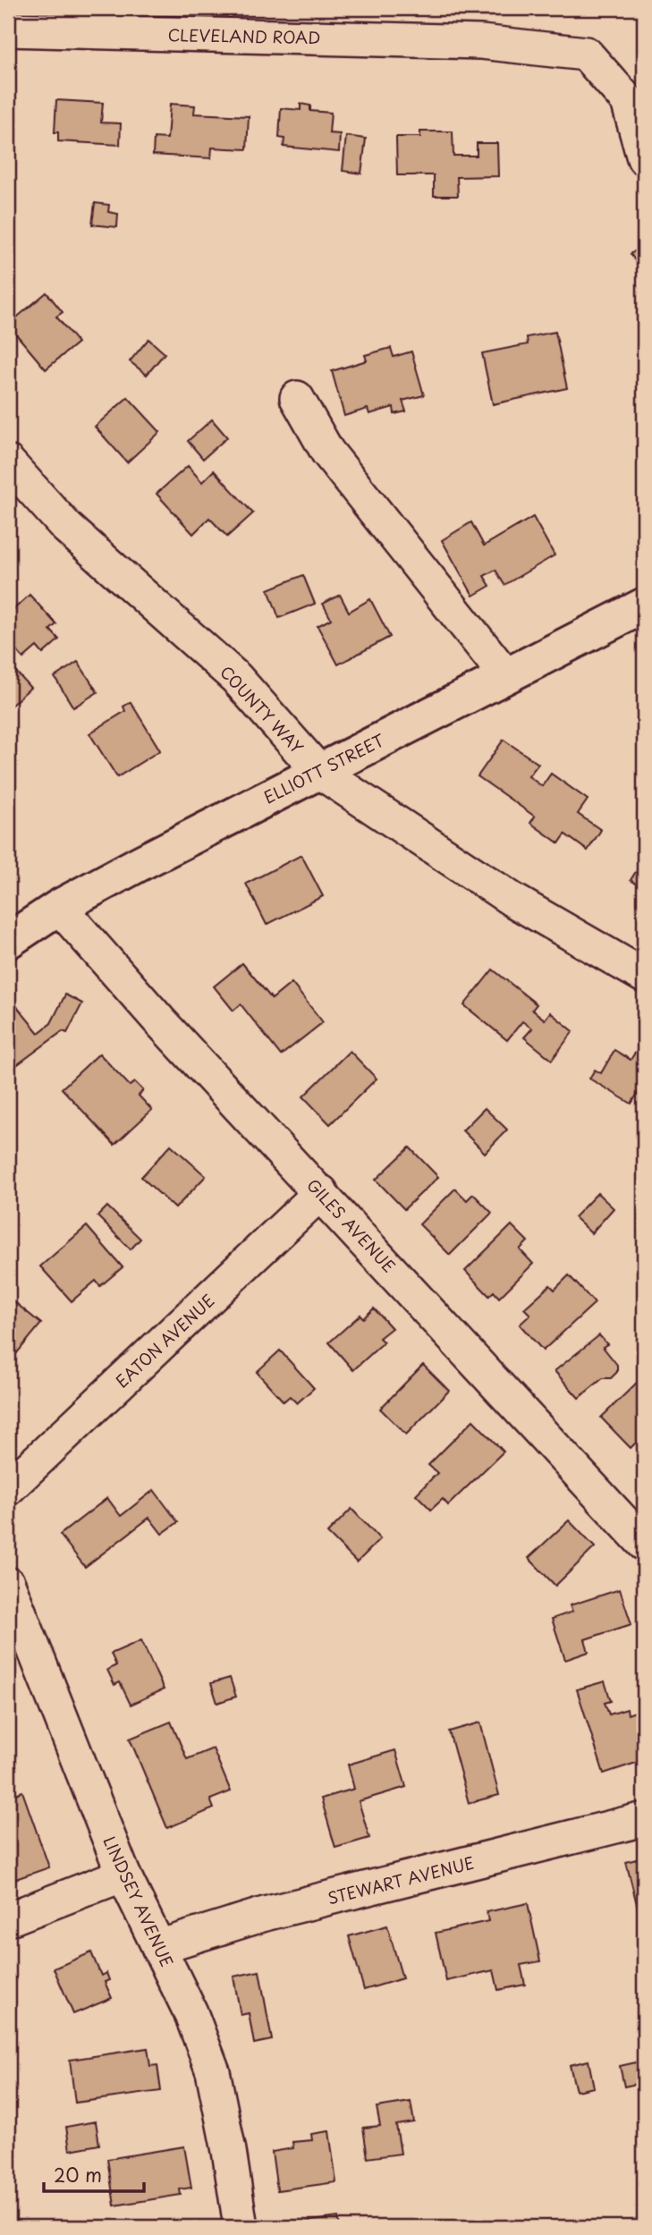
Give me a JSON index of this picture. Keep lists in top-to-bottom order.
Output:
{
  "streets": {
    "main road": ["ELLIOTT STREET"],
    "street": [
      "CLEVELAND ROAD",
      "COUNTY WAY",
      "GILES AVENUE",
      "EATON AVENUE",
      "STEWART AVENUE",
      "LINDSEY AVENUE"
    ]
  },
  "crossings": [
    ["COUNTY WAY", "ELLIOTT STREET"],
    ["ELLIOTT STREET", "GILES AVENUE"],
    ["GILES AVENUE", "EATON AVENUE"],
    ["STEWART AVENUE", "LINDSEY AVENUE"]
  ],
  "scale_bar": "20 m"
}
